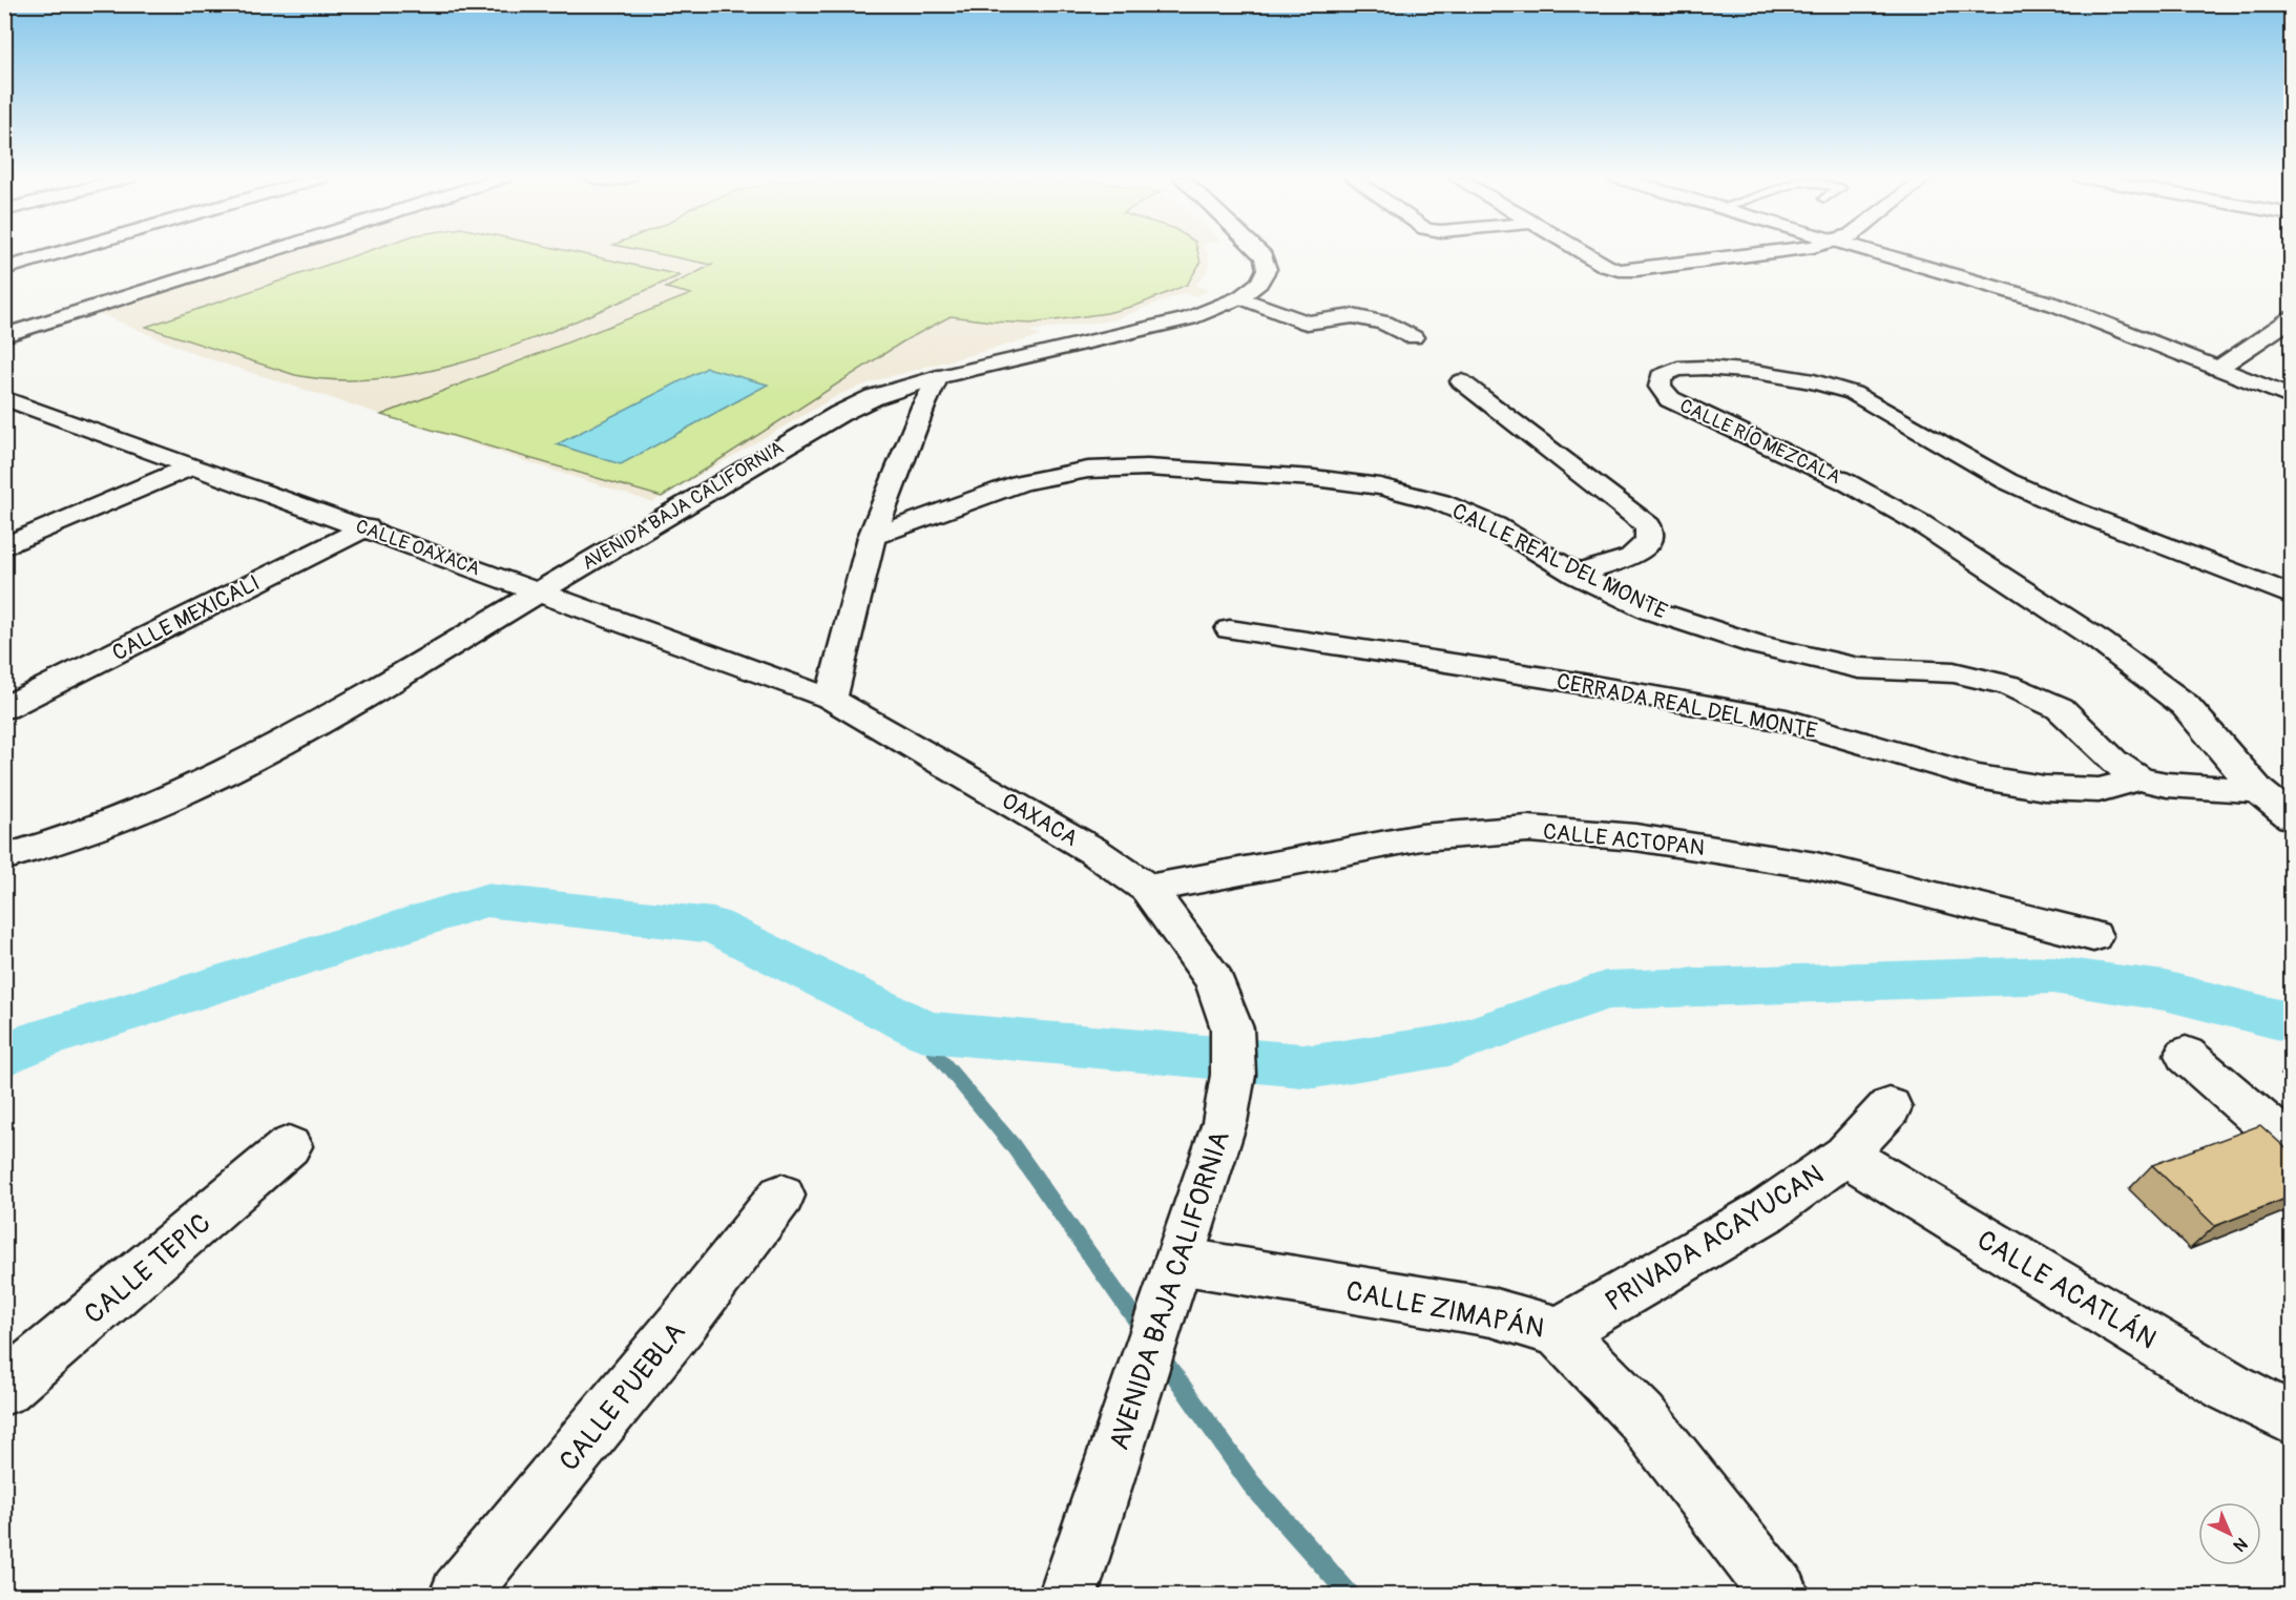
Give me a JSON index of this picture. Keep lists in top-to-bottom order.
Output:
{
  "streets": {
    "street": [
      "CALLE RÍO MEZCALA",
      "AVENIDA BAJA CALIFORNIA",
      "CALLE OAXACA",
      "CALLE REAL DEL MONTE",
      "CALLE MEXICALI",
      "CERRADA REAL DEL MONTE",
      "OAXACA",
      "CALLE ACTOPAN",
      "PRIVADA ACAYUCAN",
      "CALLE TEPIC",
      "CALLE ACATLÁN",
      "CALLE ZIMAPÁN",
      "CALLE PUEBLA"
    ]
  },
  "crossings": [
    ["CALLE RÍO MEZCALA", "CALLE REAL DEL MONTE"],
    ["AVENIDA BAJA CALIFORNIA", "CALLE OAXACA"],
    ["AVENIDA BAJA CALIFORNIA", "OAXACA"],
    ["AVENIDA BAJA CALIFORNIA", "CALLE ZIMAPÁN"],
    ["CALLE OAXACA", "CALLE MEXICALI"],
    ["CALLE OAXACA", "OAXACA"],
    ["CALLE REAL DEL MONTE", "CERRADA REAL DEL MONTE"],
    ["OAXACA", "CALLE ACTOPAN"],
    ["PRIVADA ACAYUCAN", "CALLE ACATLÁN"],
    ["PRIVADA ACAYUCAN", "CALLE ZIMAPÁN"]
  ],
  "north": "bottom right"
}
